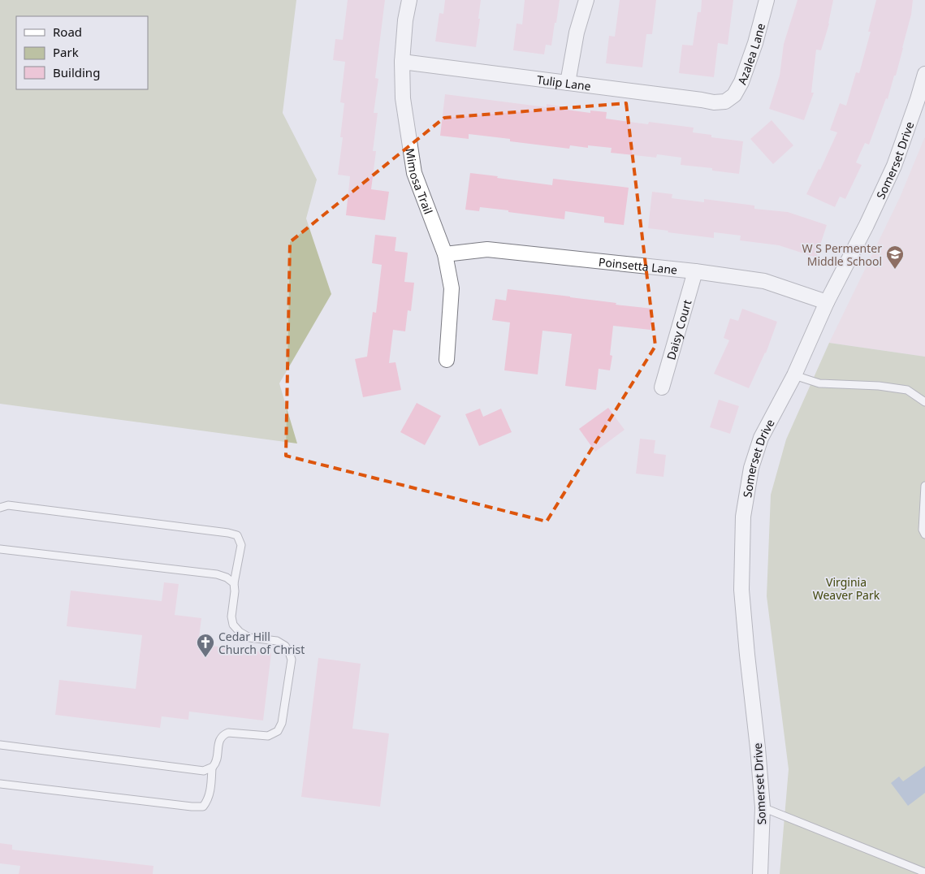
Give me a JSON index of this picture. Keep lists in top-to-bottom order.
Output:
{
  "streets": {
    "street": [
      "Azalea Lane",
      "Tulip Lane",
      "Somerset Drive",
      "Mimosa Trail",
      "Poinsetta Lane",
      "Daisy Court"
    ]
  },
  "crossings": [
    ["Azalea Lane", "Tulip Lane"],
    ["Tulip Lane", "Mimosa Trail"],
    ["Somerset Drive", "Poinsetta Lane"],
    ["Mimosa Trail", "Poinsetta Lane"],
    ["Poinsetta Lane", "Daisy Court"]
  ],
  "parks": ["Virginia Weaver Park"],
  "places": {
    "school or university": ["W S Permenter Middle School"],
    "church": ["Cedar Hill Church of Christ"]
  },
  "legend": ["Road", "Park", "Building"]
}
